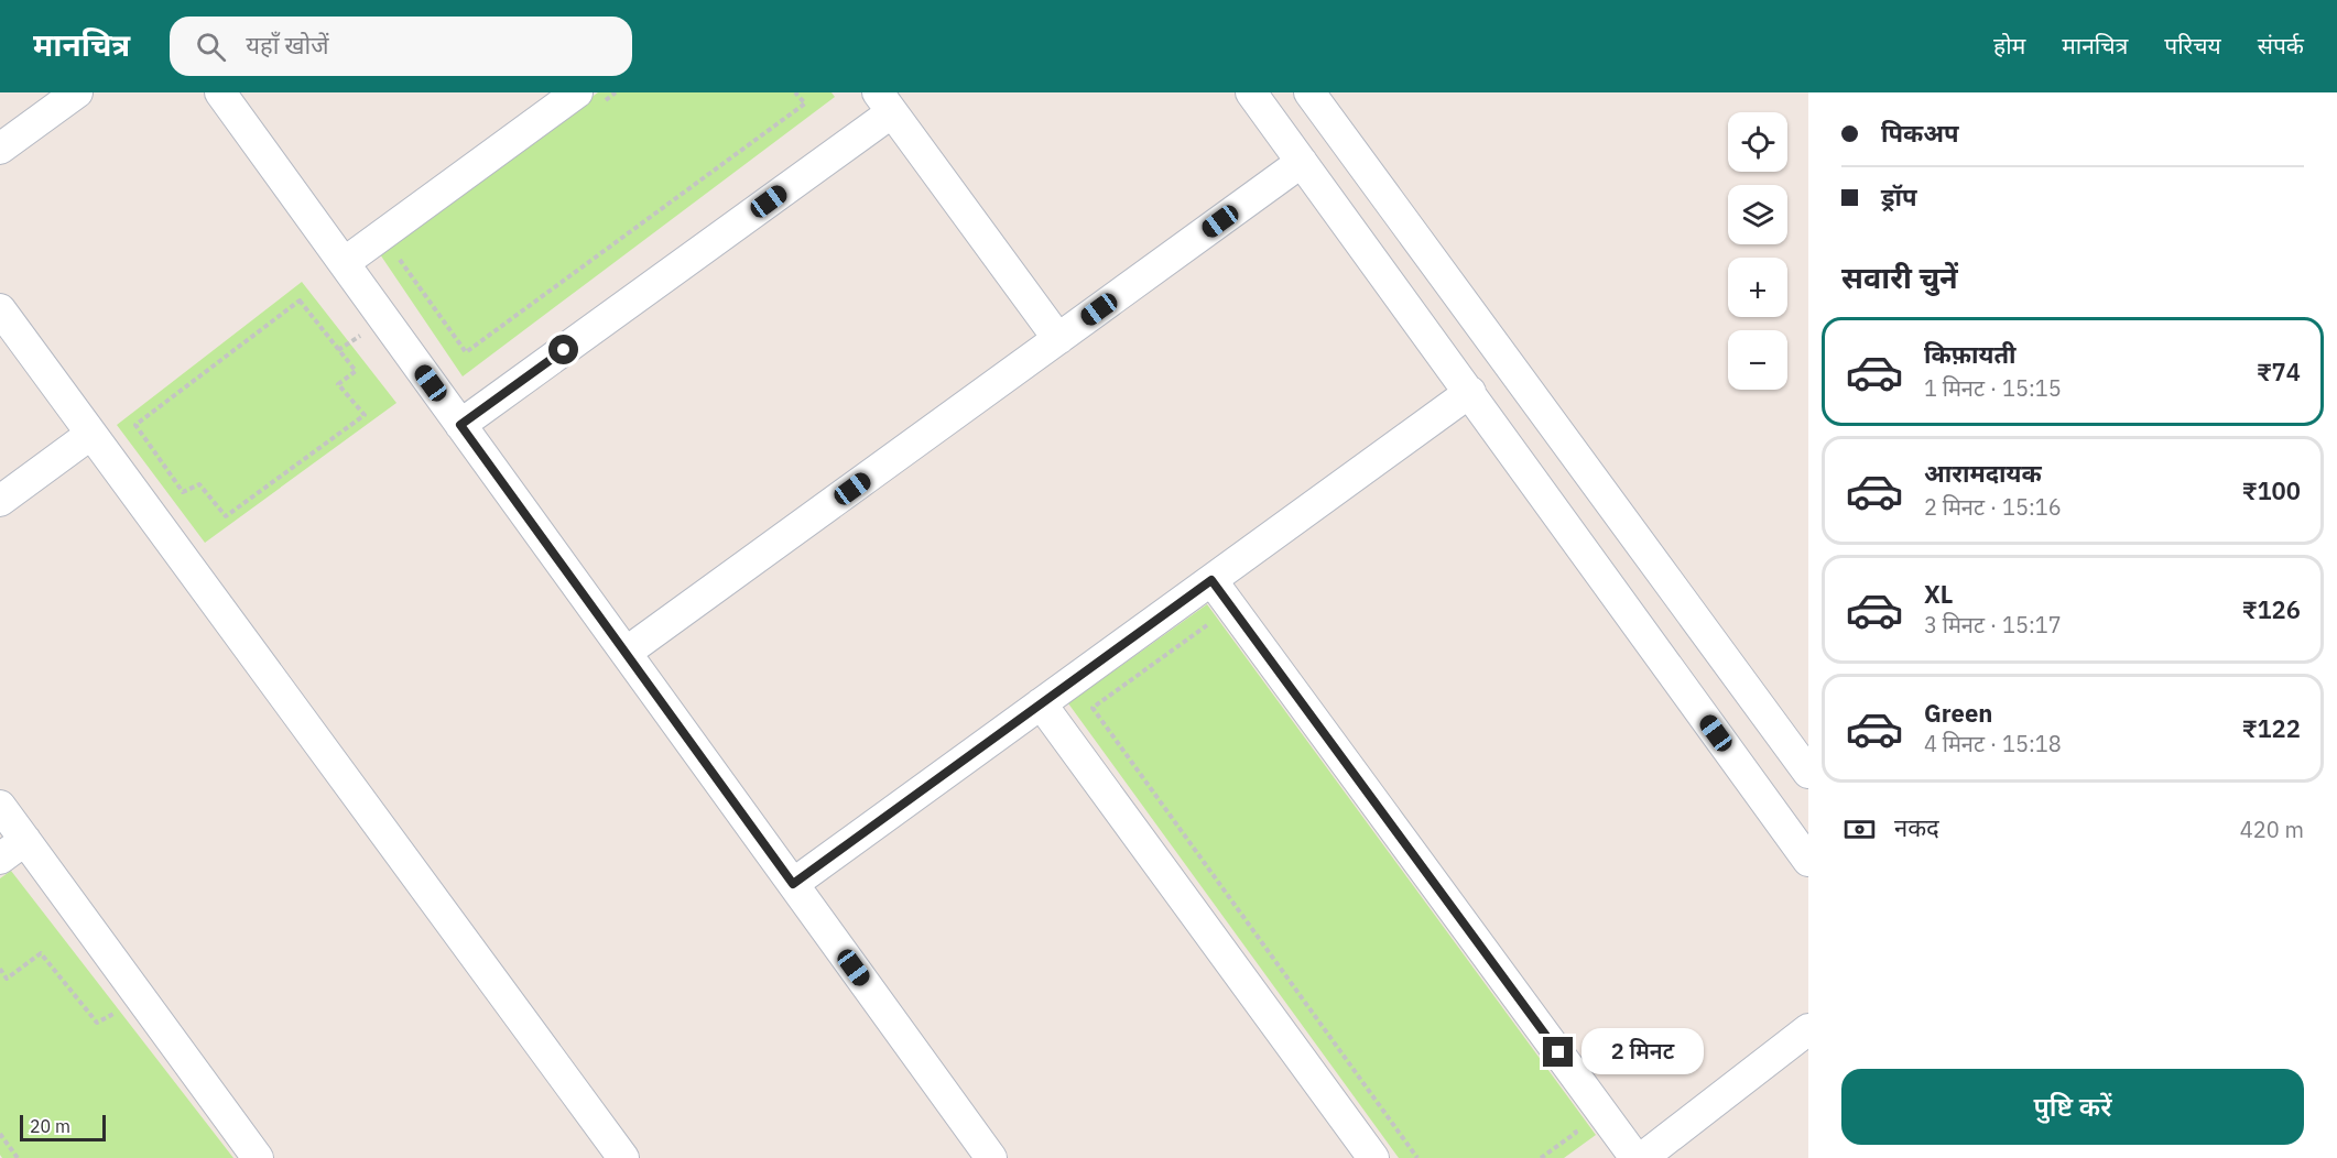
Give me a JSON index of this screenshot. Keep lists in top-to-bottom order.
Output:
{
  "scale_bar": "20 m",
  "page": {
    "header": "मानचित्र",
    "search": "यहाँ खोजें",
    "nav": [
      "होम",
      "मानचित्र",
      "परिचय",
      "संपर्क"
    ],
    "banner": ["पिकअप", "ड्रॉप"],
    "map_buttons": ["+", "−"],
    "heading": "सवारी चुनें",
    "list": [
      {
        "name": "किफ़ायती",
        "note": "1 मिनट · 15:15",
        "value": "₹74"
      },
      {
        "name": "आरामदायक",
        "note": "2 मिनट · 15:16",
        "value": "₹100"
      },
      {
        "name": "XL",
        "note": "3 मिनट · 15:17",
        "value": "₹126"
      },
      {
        "name": "Green",
        "note": "4 मिनट · 15:18",
        "value": "₹122"
      }
    ],
    "pay": ["नकद", "420 m"],
    "bubble": "2 मिनट",
    "buttons": "पुष्टि करें",
    "scale": "20 m"
  }
}
